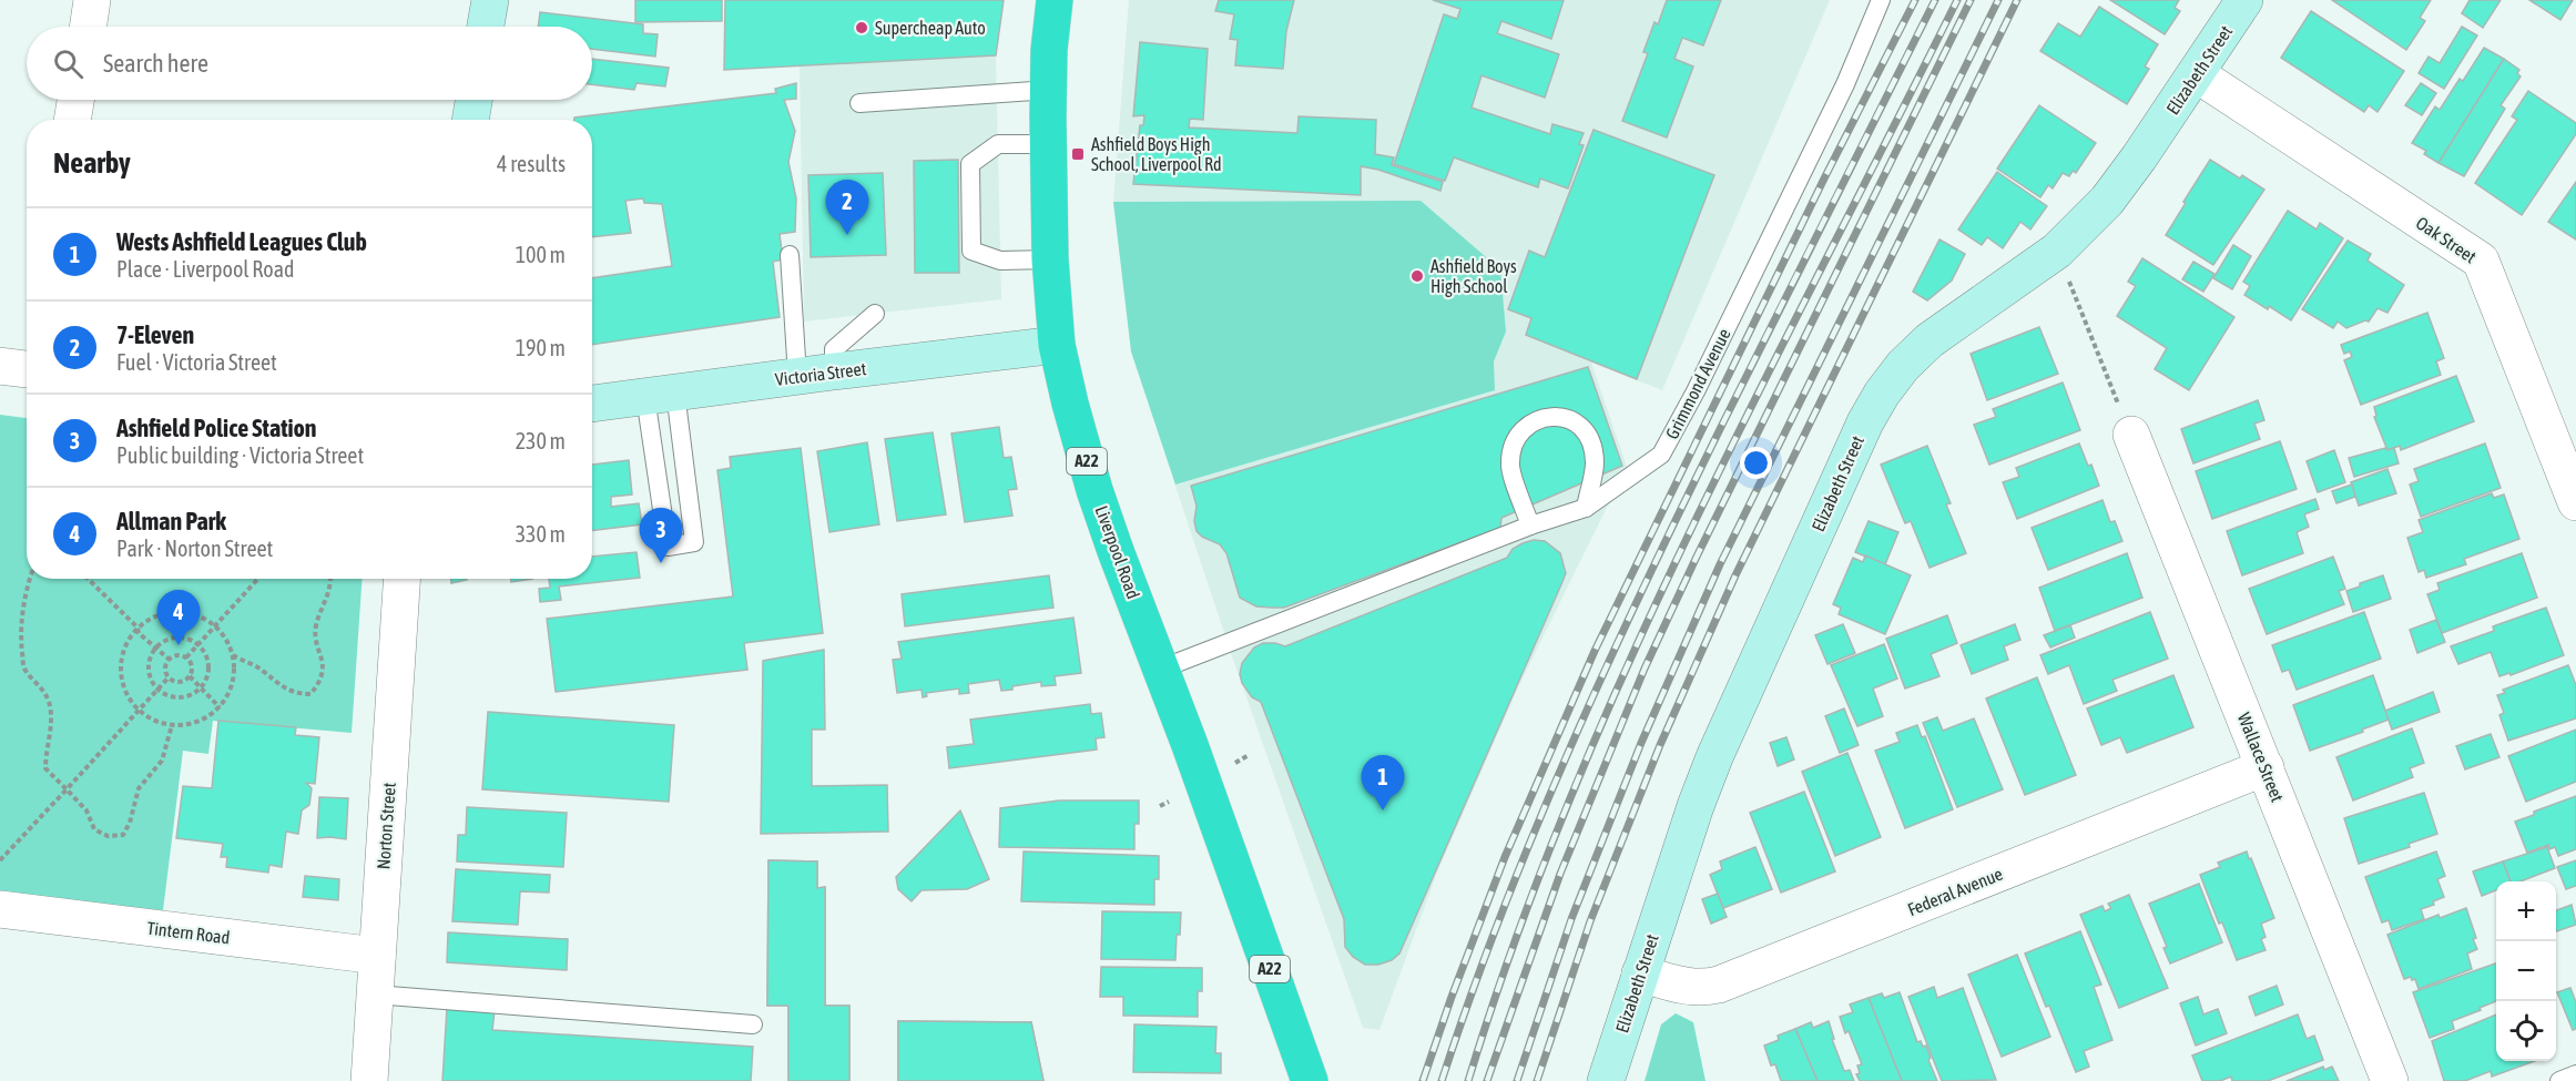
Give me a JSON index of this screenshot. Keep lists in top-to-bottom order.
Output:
{
  "streets": {
    "highway": ["A22", "Liverpool Road"],
    "main road": ["Elizabeth Street", "Victoria Street"],
    "street": [
      "Oak Street",
      "Wallace Street",
      "Norton Street",
      "Federal Avenue",
      "Tintern Road"
    ],
    "lane": ["Grimmond Avenue"]
  },
  "crossings": [
    ["Elizabeth Street", "Oak Street"],
    ["Elizabeth Street", "Federal Avenue"],
    ["Victoria Street", "Liverpool Road"],
    ["Grimmond Avenue", "Liverpool Road"],
    ["Wallace Street", "Federal Avenue"],
    ["Norton Street", "Tintern Road"]
  ],
  "places": {
    "other": ["Supercheap Auto", "Ashfield Boys High School"],
    "transit": ["Ashfield Boys High School, Liverpool Rd"]
  },
  "page": {
    "search": "Search here",
    "heading": ["Nearby", "4 results"],
    "pins": [
      "2",
      "3",
      "4",
      "1"
    ],
    "list": [
      {
        "mark": "1",
        "name": "Wests Ashfield Leagues Club",
        "note": "Place · Liverpool Road",
        "value": "100 m"
      },
      {
        "mark": "2",
        "name": "7-Eleven",
        "note": "Fuel · Victoria Street",
        "value": "190 m"
      },
      {
        "mark": "3",
        "name": "Ashfield Police Station",
        "note": "Public building · Victoria Street",
        "value": "230 m"
      },
      {
        "mark": "4",
        "name": "Allman Park",
        "note": "Park · Norton Street",
        "value": "330 m"
      }
    ],
    "map_buttons": ["+", "−"]
  }
}
